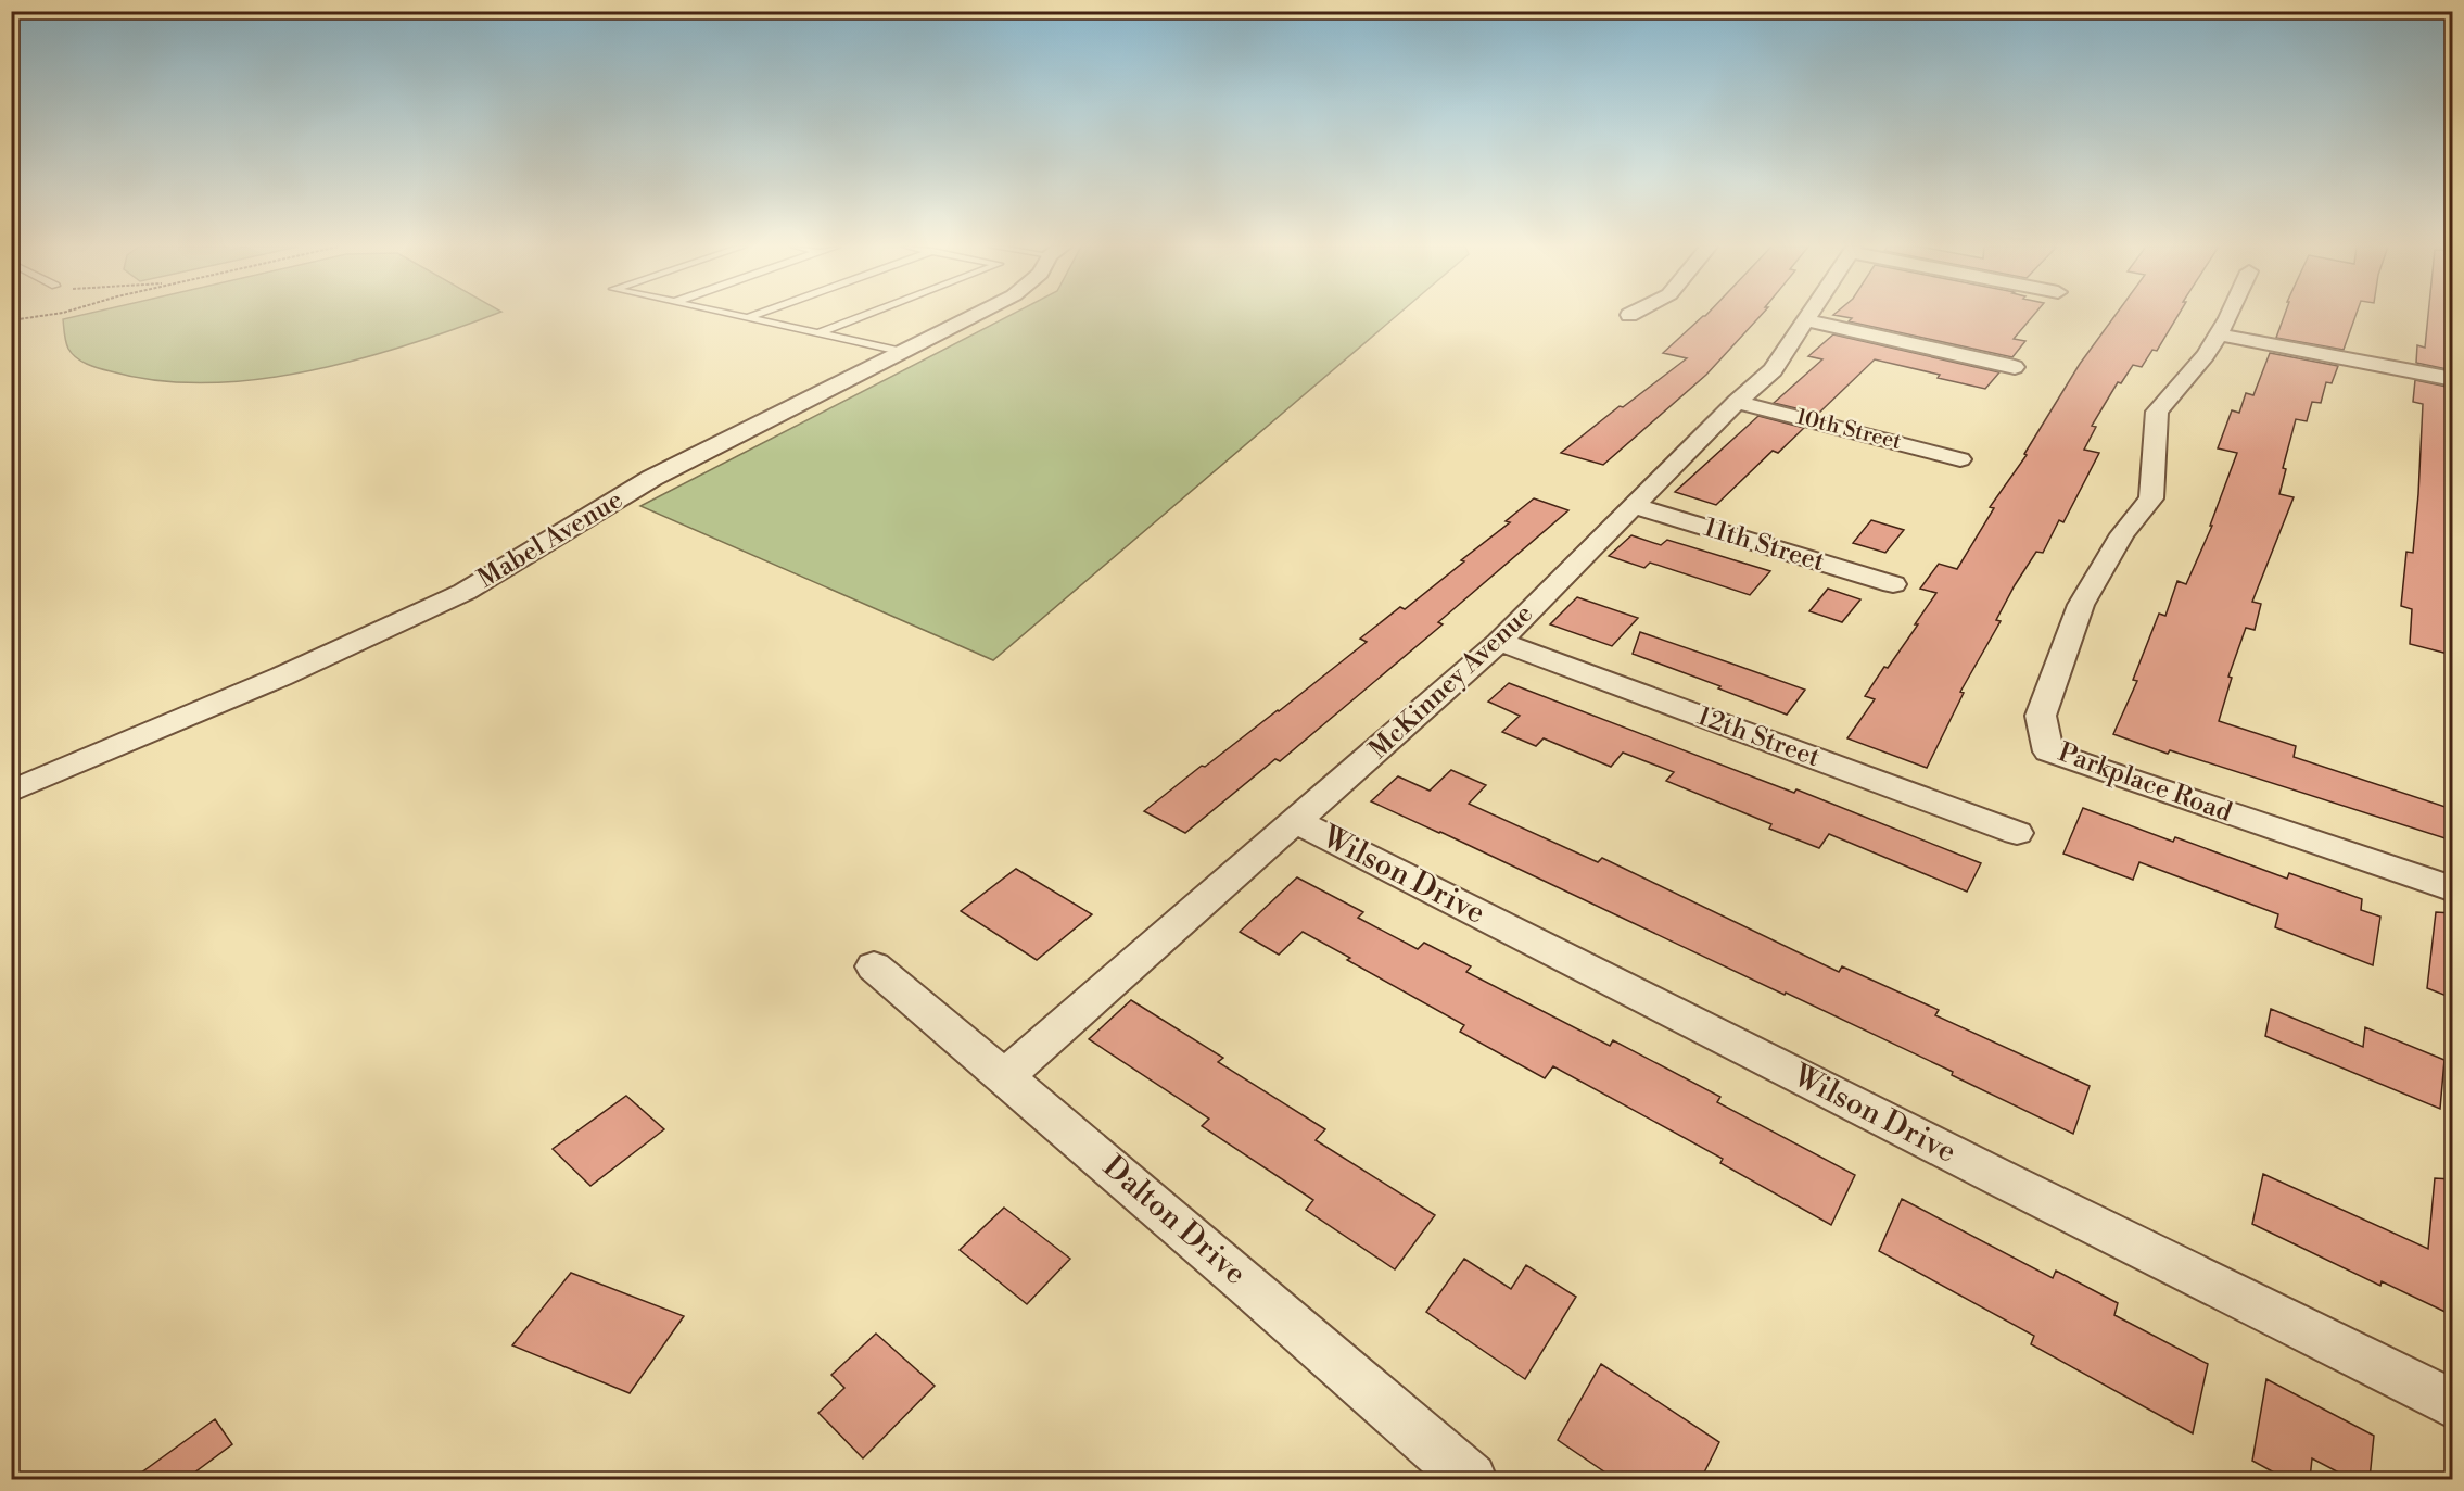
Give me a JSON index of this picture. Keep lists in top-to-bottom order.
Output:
{
  "streets": {
    "street": [
      "10th Street",
      "Mabel Avenue",
      "11th Street",
      "McKinney Avenue",
      "12th Street",
      "Parkplace Road",
      "Wilson Drive",
      "Dalton Drive"
    ]
  },
  "crossings": [
    ["10th Street", "McKinney Avenue"],
    ["11th Street", "McKinney Avenue"],
    ["McKinney Avenue", "12th Street"],
    ["McKinney Avenue", "Wilson Drive"],
    ["McKinney Avenue", "Dalton Drive"]
  ]
}
